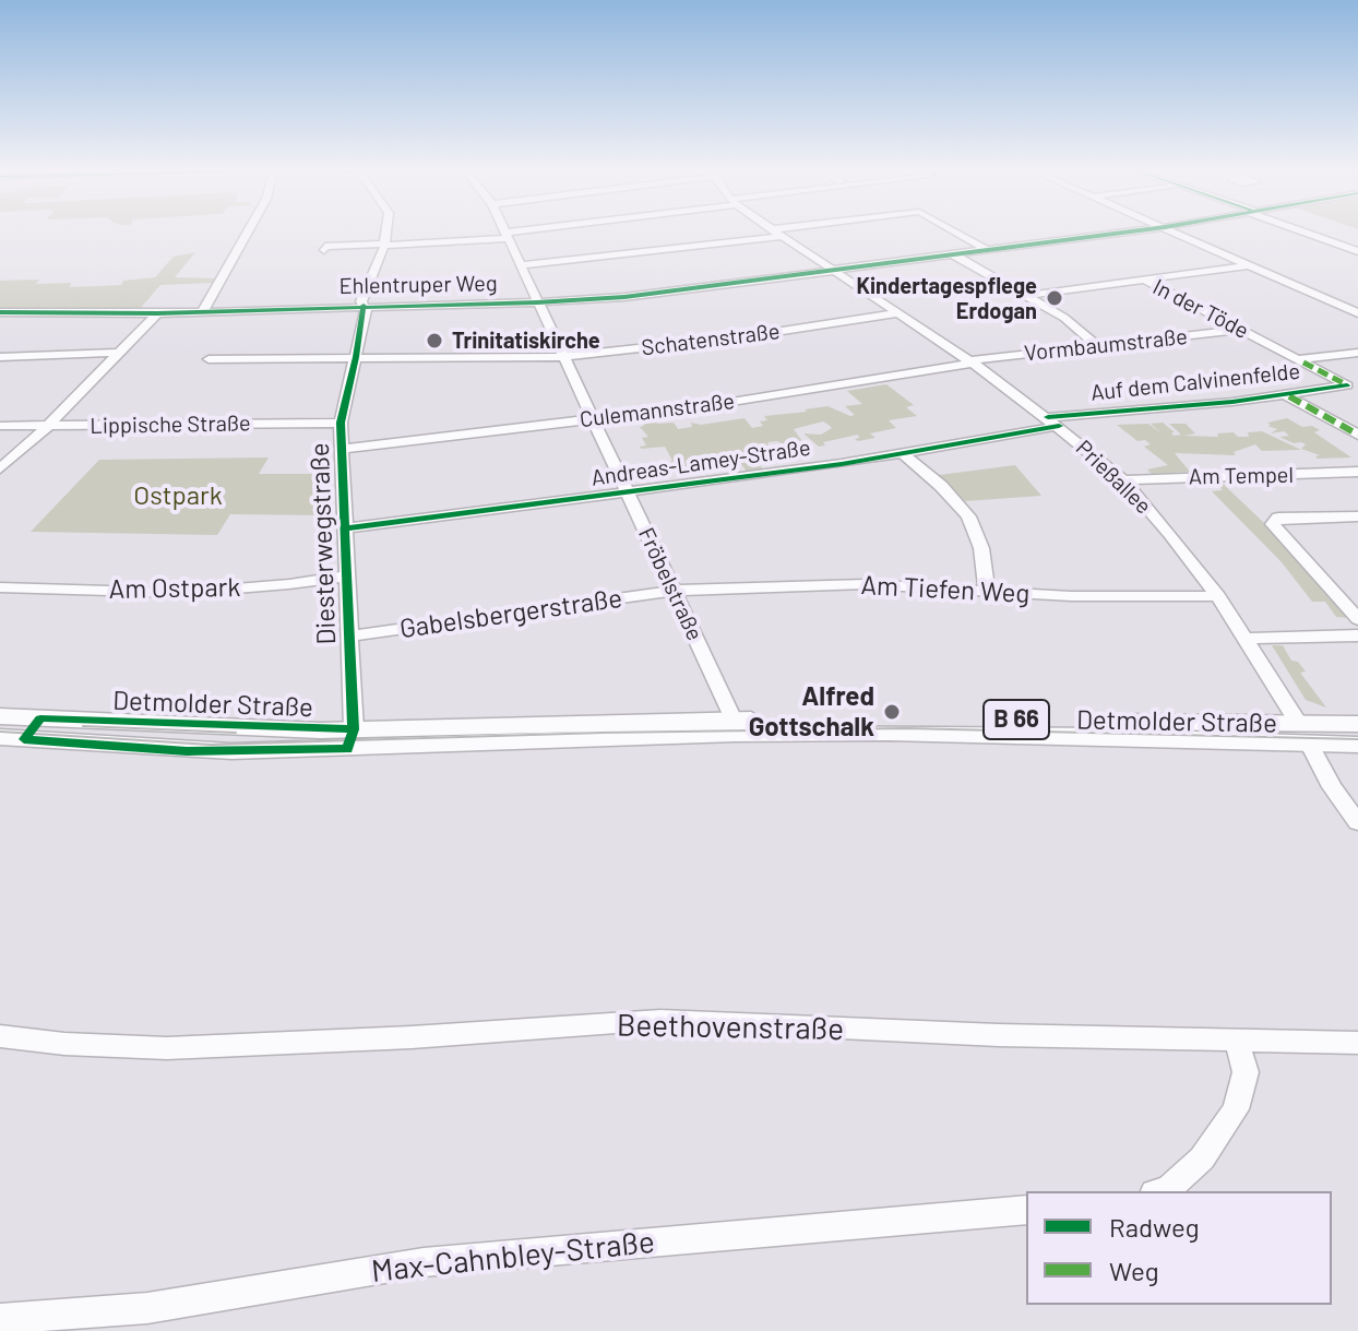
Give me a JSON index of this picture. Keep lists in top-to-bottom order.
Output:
{
  "streets": {
    "main road": ["Detmolder Straße", "B 66"],
    "street": [
      "Ehlentruper Weg",
      "In der Töde",
      "Schatenstraße",
      "Vormbaumstraße",
      "Auf dem Calvinenfelde",
      "Culemannstraße",
      "Lippische Straße",
      "Andreas-Lamey-Straße",
      "Am Tempel",
      "Prießallee",
      "Diesterwegstraße",
      "Fröbelstraße",
      "Am Ostpark",
      "Am Tiefen Weg",
      "Gabelsbergerstraße",
      "Beethovenstraße",
      "Max-Cahnbley-Straße"
    ]
  },
  "crossings": [
    ["Ehlentruper Weg", "Prießallee"],
    ["Ehlentruper Weg", "Diesterwegstraße"],
    ["Ehlentruper Weg", "Fröbelstraße"],
    ["In der Töde", "Vormbaumstraße"],
    ["In der Töde", "Auf dem Calvinenfelde"],
    ["Schatenstraße", "Prießallee"],
    ["Schatenstraße", "Diesterwegstraße"],
    ["Schatenstraße", "Fröbelstraße"],
    ["Vormbaumstraße", "Culemannstraße"],
    ["Vormbaumstraße", "Prießallee"],
    ["Auf dem Calvinenfelde", "Andreas-Lamey-Straße"],
    ["Auf dem Calvinenfelde", "Prießallee"],
    ["Culemannstraße", "Prießallee"],
    ["Culemannstraße", "Diesterwegstraße"],
    ["Culemannstraße", "Fröbelstraße"],
    ["Lippische Straße", "Diesterwegstraße"],
    ["Andreas-Lamey-Straße", "Prießallee"],
    ["Andreas-Lamey-Straße", "Diesterwegstraße"],
    ["Andreas-Lamey-Straße", "Fröbelstraße"],
    ["Am Tempel", "Prießallee"],
    ["Prießallee", "Am Tiefen Weg"],
    ["Prießallee", "Detmolder Straße"],
    ["Diesterwegstraße", "Am Ostpark"],
    ["Diesterwegstraße", "Gabelsbergerstraße"],
    ["Diesterwegstraße", "Detmolder Straße"],
    ["Fröbelstraße", "Am Tiefen Weg"],
    ["Fröbelstraße", "Gabelsbergerstraße"],
    ["Fröbelstraße", "Detmolder Straße"],
    ["Am Tiefen Weg", "Gabelsbergerstraße"]
  ],
  "parks": ["Ostpark"],
  "places": ["Kindertagespflege Erdogan", "Trinitatiskirche", "Alfred Gottschalk"],
  "legend": ["Radweg", "Weg"]
}
